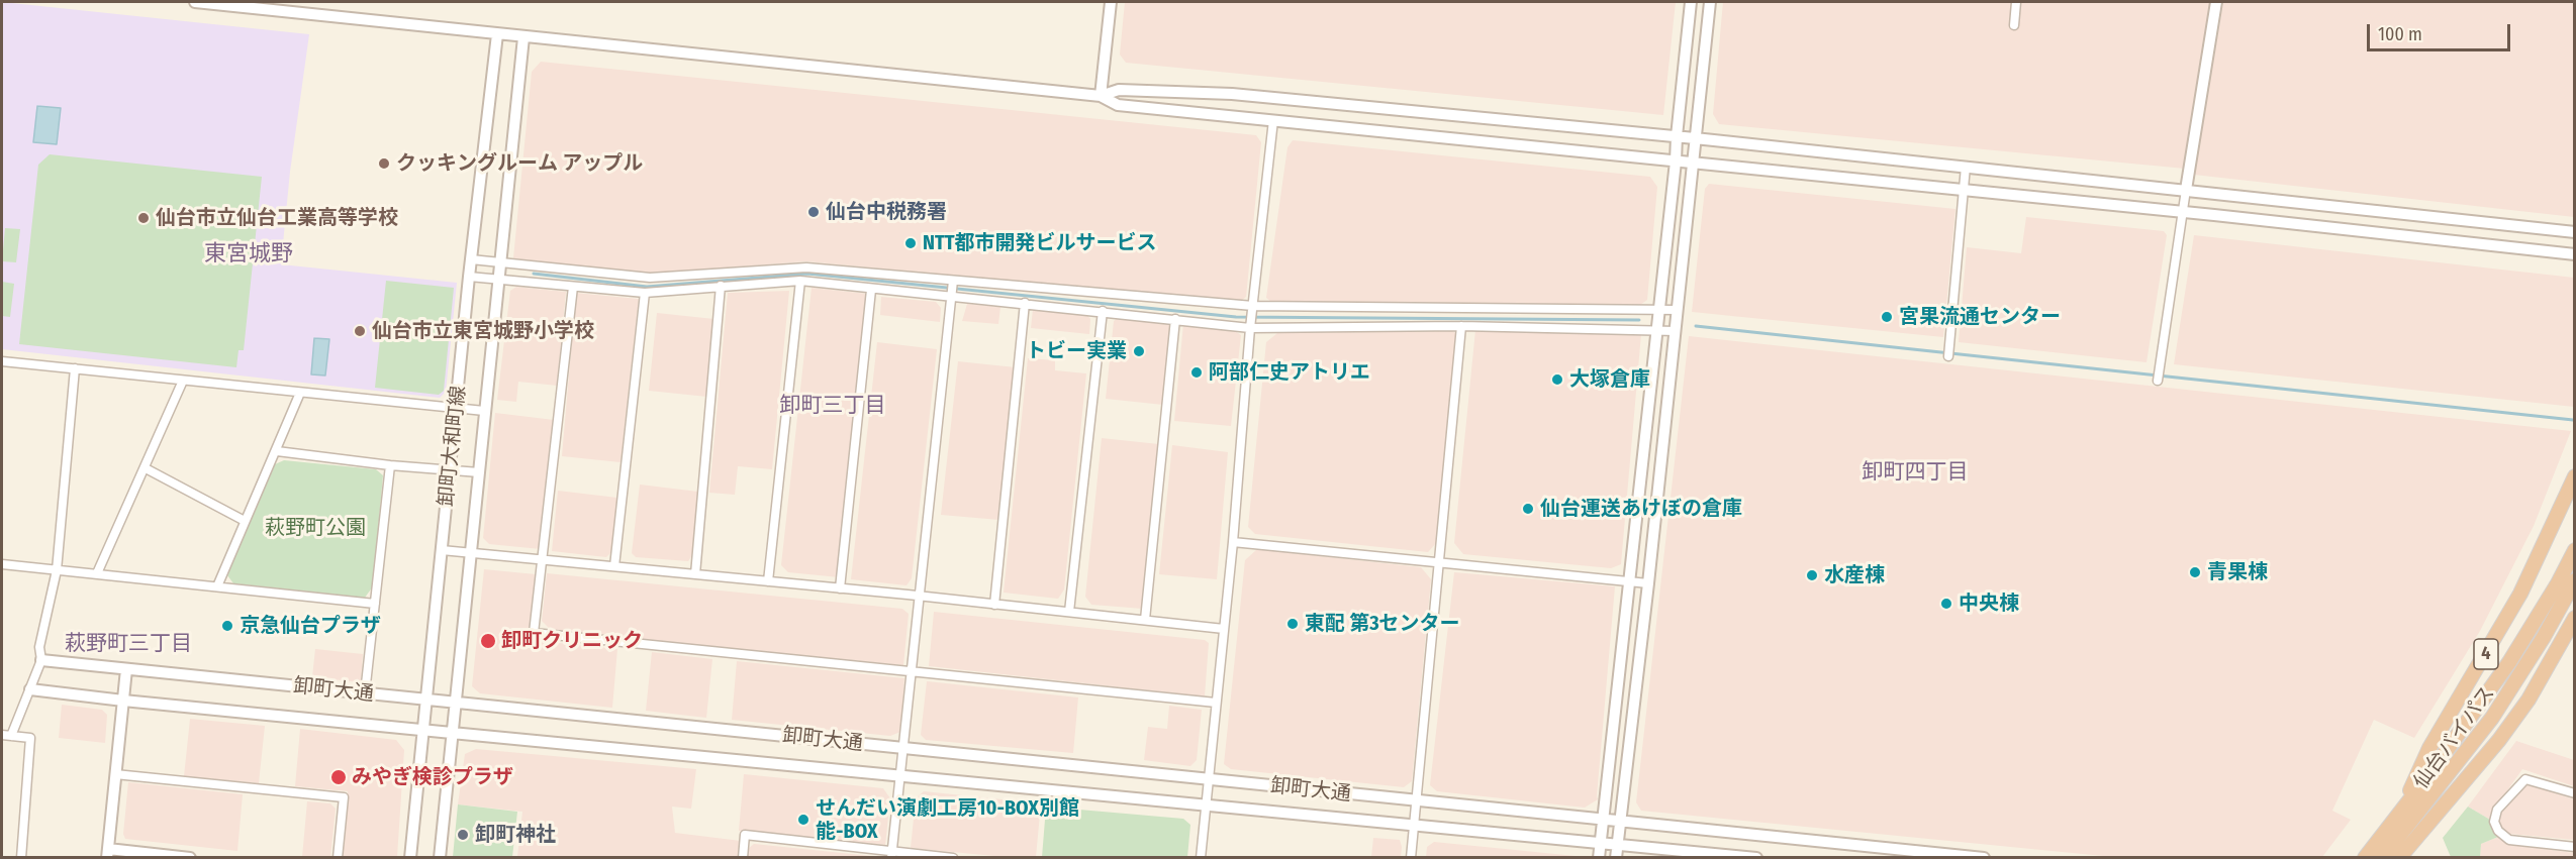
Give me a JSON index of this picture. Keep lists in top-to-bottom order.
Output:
{
  "streets": {
    "highway": ["4", "仙台バイパス"],
    "street": ["卸町大和町線", "卸町大通"]
  },
  "crossings": [
    ["卸町大和町線", "卸町大通"],
    ["4", "仙台バイパス"]
  ],
  "districts": [
    "東宮城野",
    "卸町三丁目",
    "卸町四丁目",
    "萩野町三丁目"
  ],
  "parks": ["萩野町公園"],
  "places": [
    "クッキングルーム アップル",
    "仙台中税務署",
    "仙台市立仙台工業高等学校",
    "NTT都市開発ビルサービス",
    "宮果流通センター",
    "仙台市立東宮城野小学校",
    "トビー実業",
    "阿部仁史アトリエ",
    "大塚倉庫",
    "仙台運送あけぼの倉庫",
    "青果棟",
    "水産棟",
    "中央棟",
    "東配 第3センター",
    "京急仙台プラザ",
    "卸町クリニック",
    "みやぎ検診プラザ",
    "せんだい演劇工房10-BOX別館 能-BOX",
    "卸町神社"
  ],
  "scale_bar": "100 m"
}
